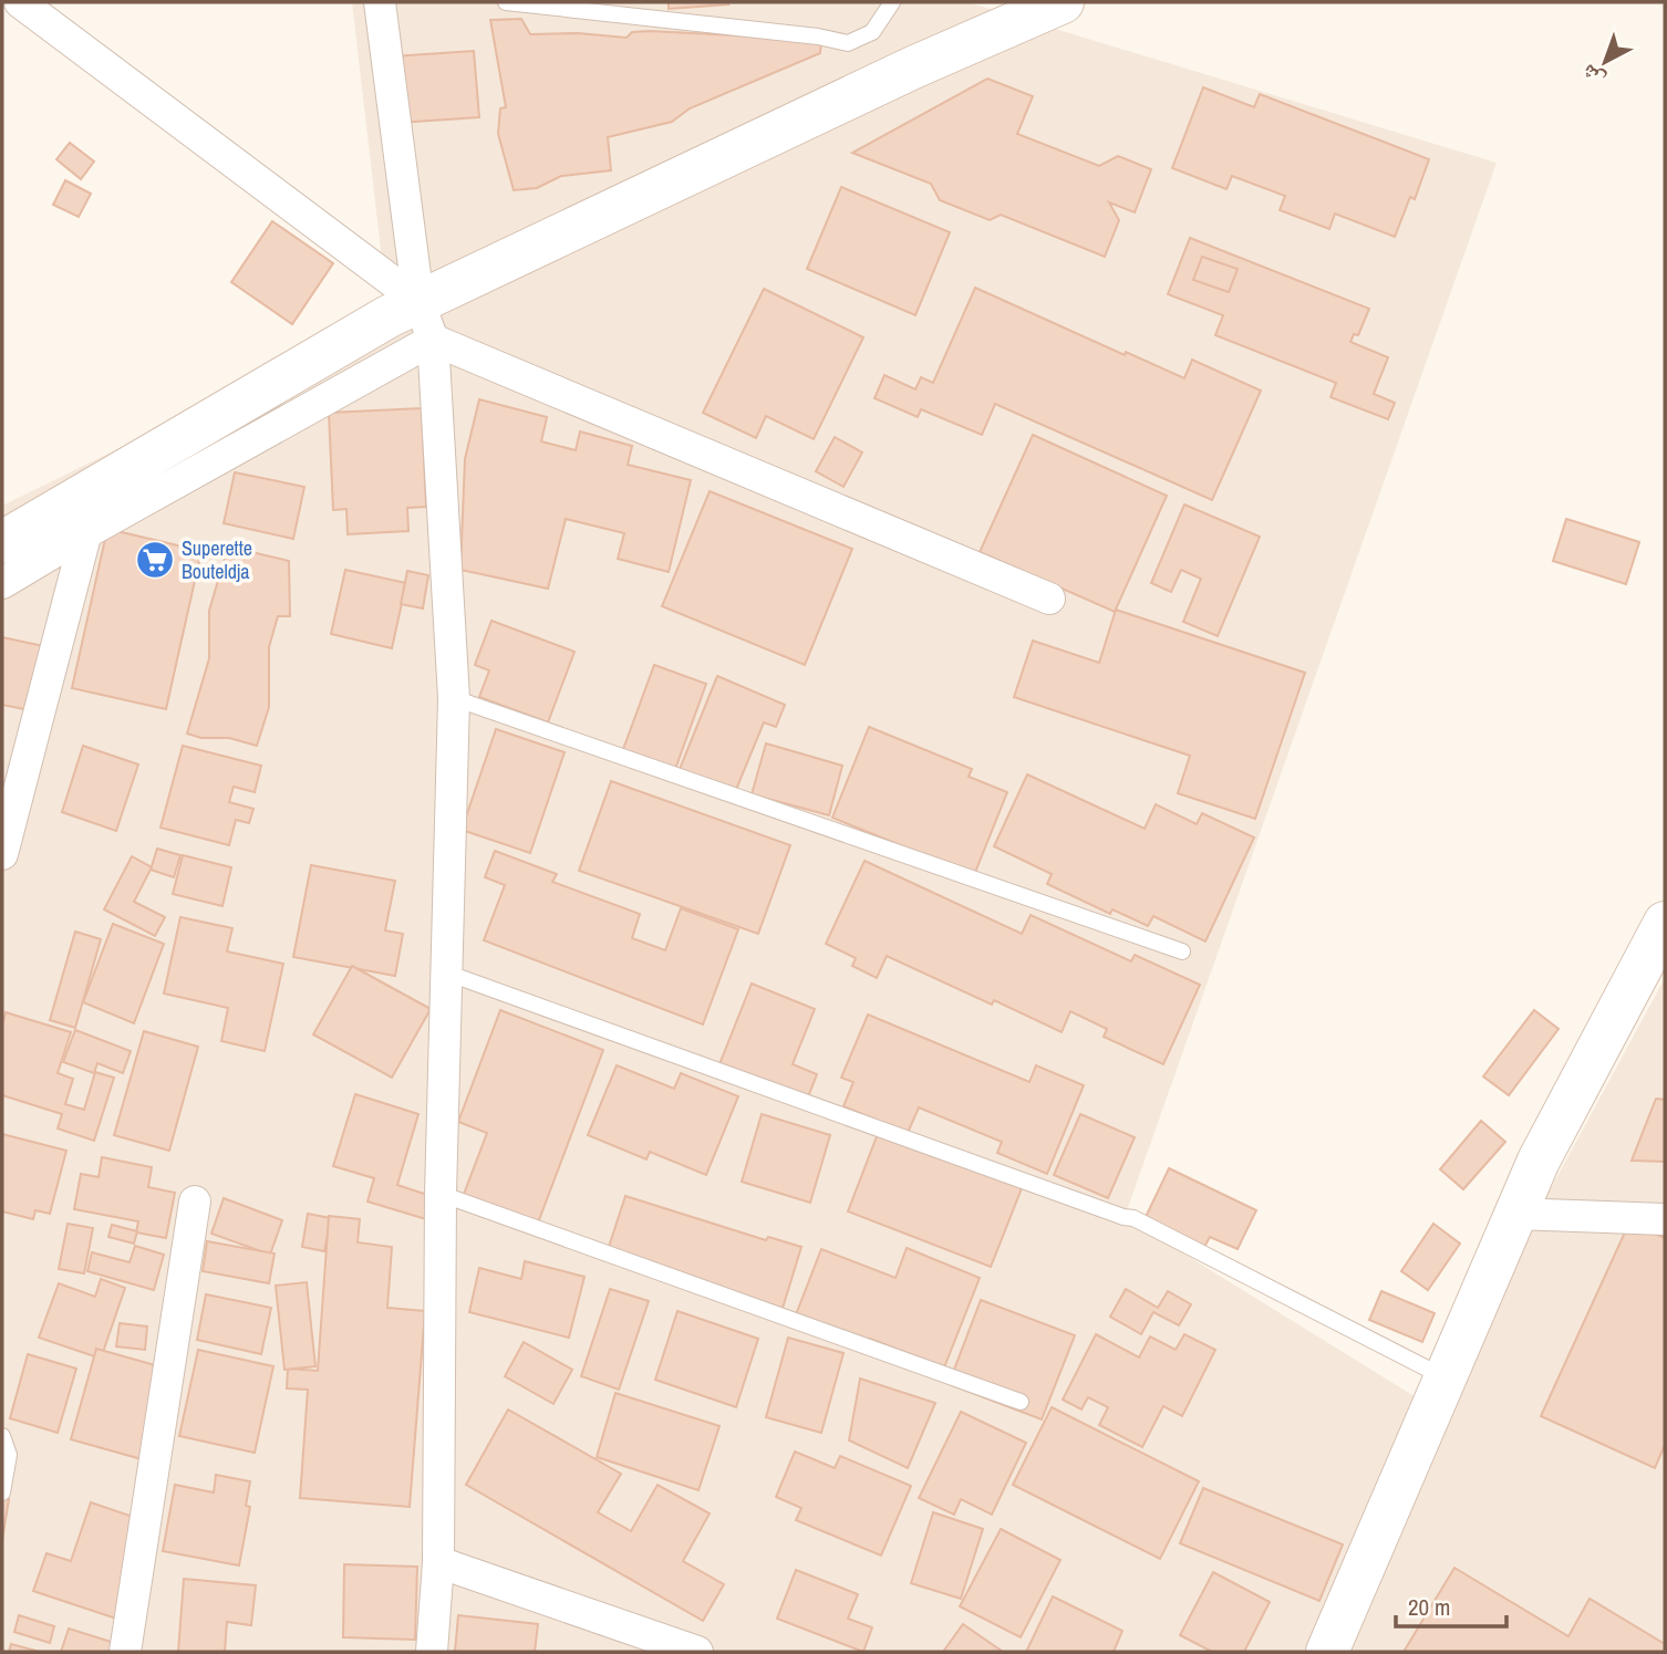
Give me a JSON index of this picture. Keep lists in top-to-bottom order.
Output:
{
  "places": {
    "supermarket": ["Superette Bouteldja"]
  },
  "scale_bar": "20 m",
  "north": "bottom left"
}
